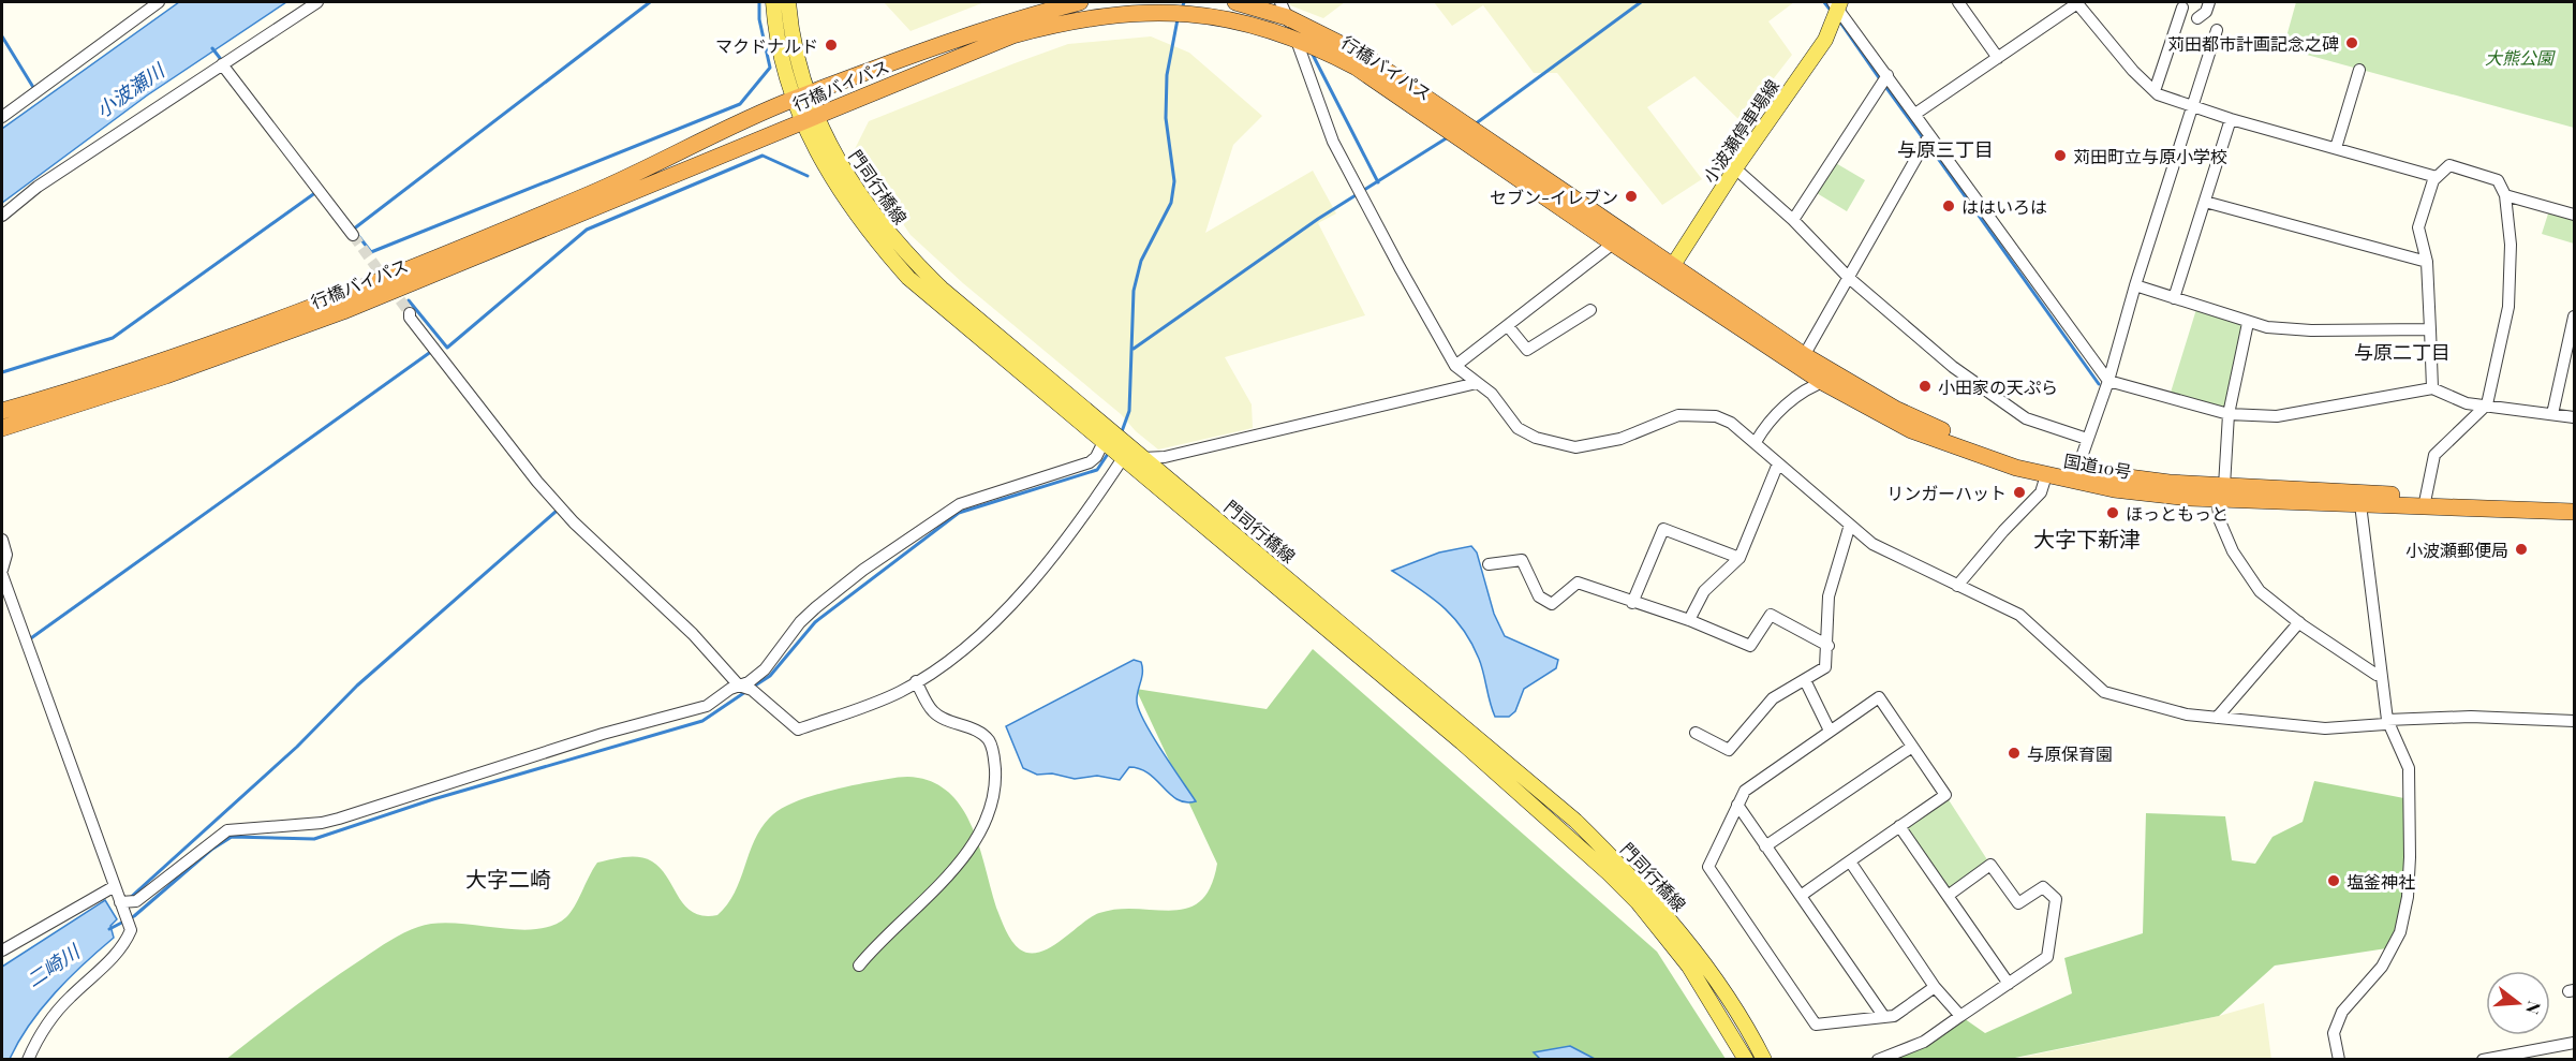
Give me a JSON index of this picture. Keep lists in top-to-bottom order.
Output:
{
  "streets": {
    "highway": ["行橋バイパス", "国道10号"],
    "main road": ["小波瀬停車場線", "門司行橋線"]
  },
  "crossings": [
    ["行橋バイパス", "小波瀬停車場線"],
    ["行橋バイパス", "門司行橋線"],
    ["行橋バイパス", "国道10号"],
    ["小波瀬停車場線", "国道10号"]
  ],
  "districts": [
    "与原三丁目",
    "与原二丁目",
    "大字下新津",
    "大字二崎"
  ],
  "water": ["小波瀬川", "二崎川"],
  "parks": ["大熊公園"],
  "places": [
    "苅田都市計画記念之碑",
    "マクドナルド",
    "苅田町立与原小学校",
    "セブン-イレブン",
    "ははいろは",
    "小田家の天ぷら",
    "リンガーハット",
    "ほっともっと",
    "小波瀬郵便局",
    "与原保育園",
    "塩釜神社"
  ],
  "north": "right"
}
